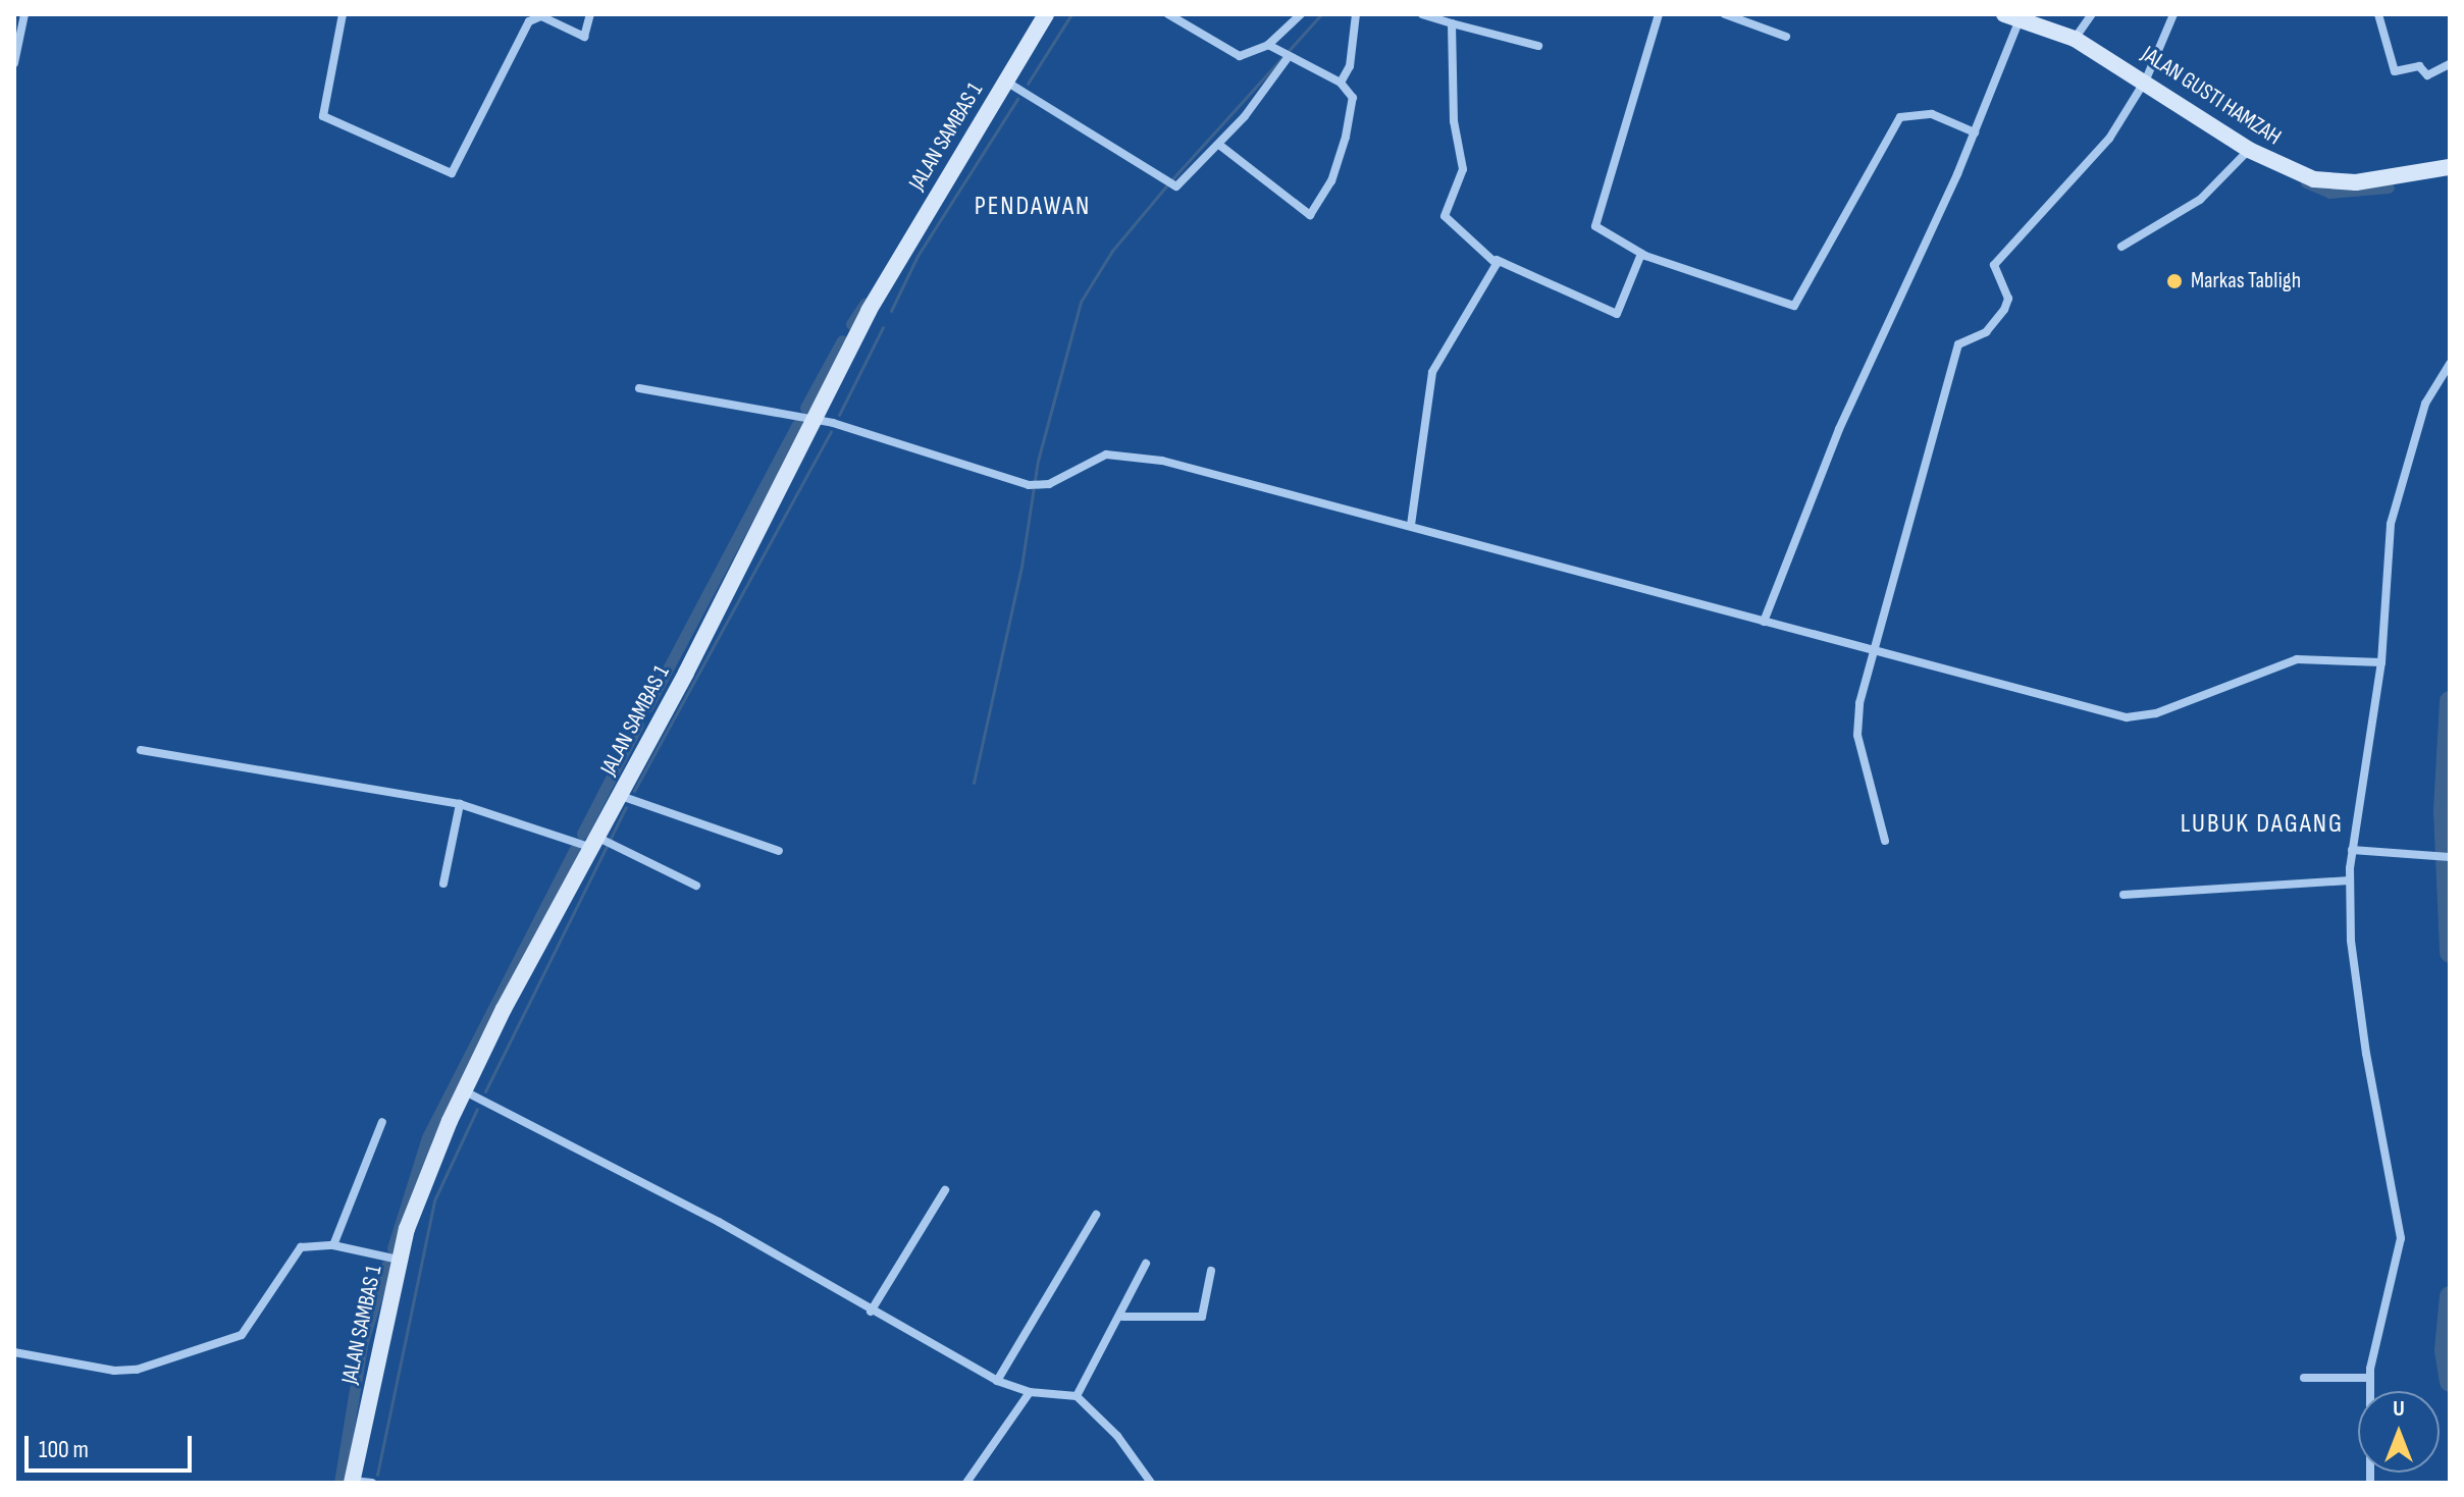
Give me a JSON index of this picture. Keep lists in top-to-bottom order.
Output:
{
  "streets": {
    "street": ["JALAN GUSTI HAMZAH", "JALAN SAMBAS 1"]
  },
  "districts": ["PENDAWAN", "LUBUK DAGANG"],
  "places": ["Markas Tabligh"],
  "scale_bar": "100 m",
  "north": "top"
}
